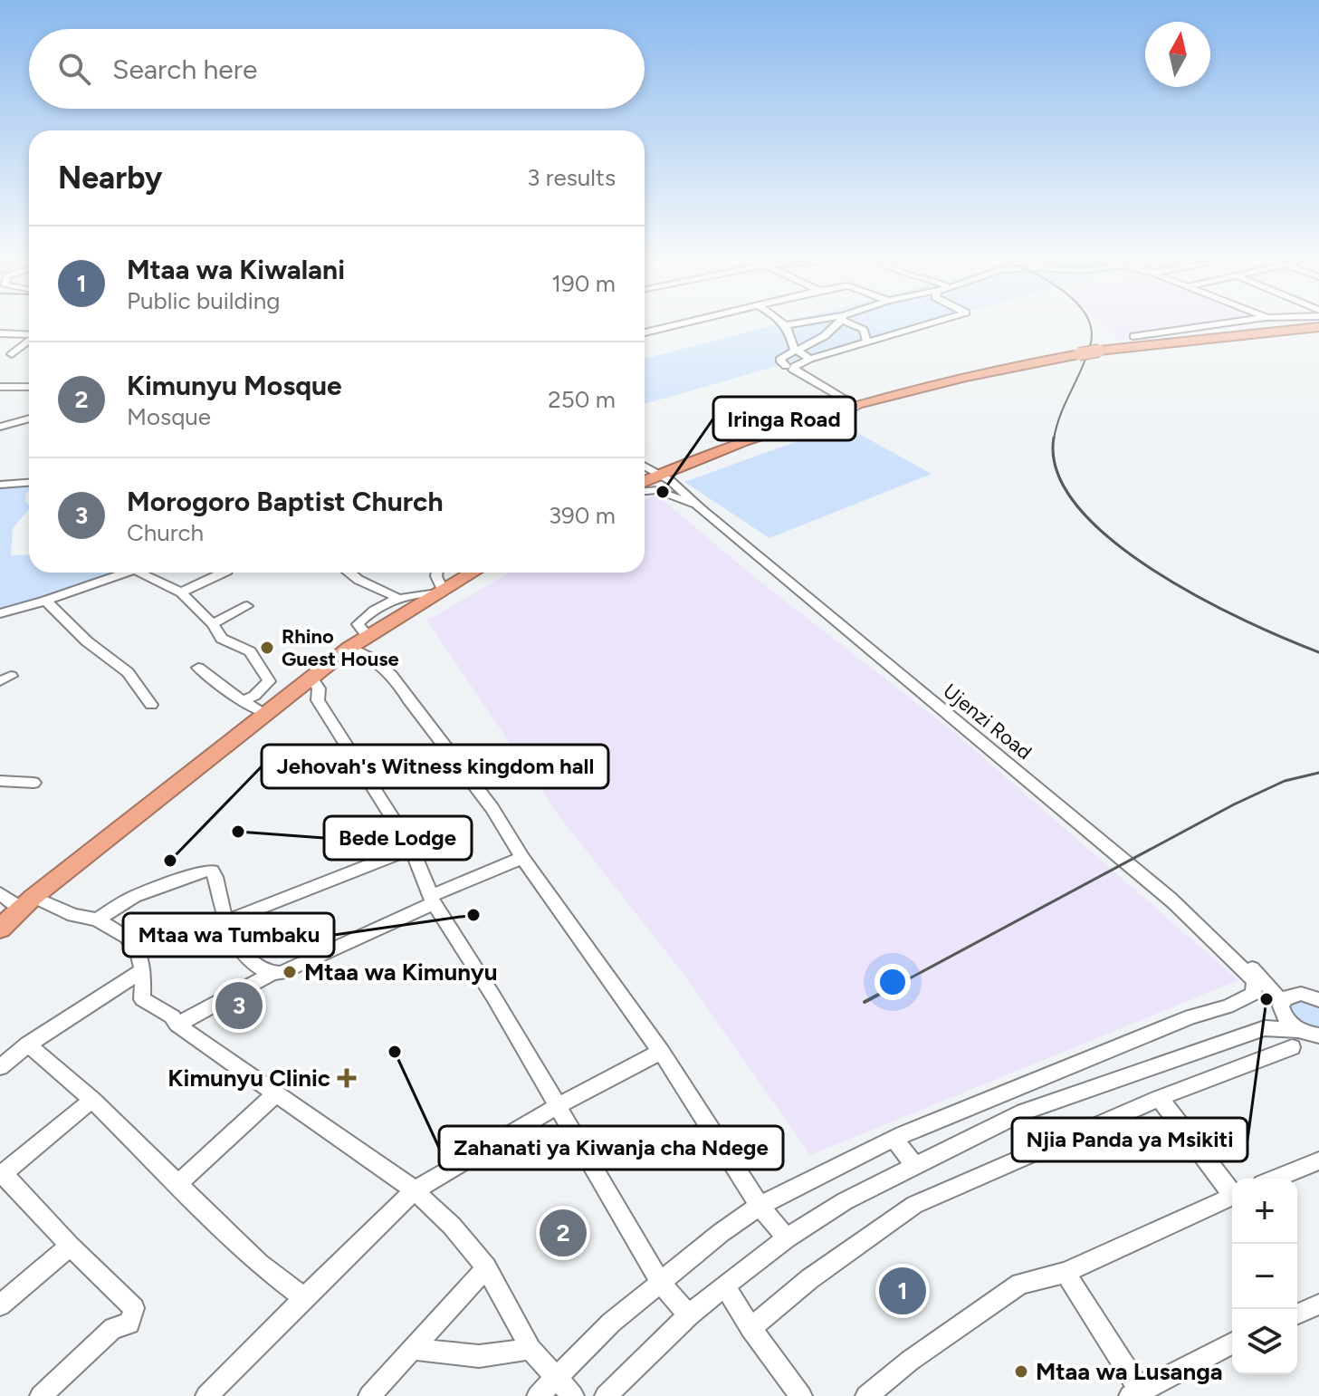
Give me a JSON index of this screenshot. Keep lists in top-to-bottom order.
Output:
{
  "streets": {
    "street": ["Ujenzi Road"]
  },
  "places": {
    "other": [
      "Iringa Road",
      "Rhino Guest House",
      "Bede Lodge",
      "Jehovah's Witness kingdom hall",
      "Mtaa wa Tumbaku",
      "Mtaa wa Kimunyu",
      "Njia Panda ya Msikiti",
      "Zahanati ya Kiwanja cha Ndege",
      "Mtaa wa Lusanga"
    ],
    "health": ["Kimunyu Clinic"]
  },
  "north": "top",
  "page": {
    "search": "Search here",
    "heading": ["Nearby", "3 results"],
    "list": [
      {
        "mark": "1",
        "name": "Mtaa wa Kiwalani",
        "note": "Public building",
        "value": "190 m"
      },
      {
        "mark": "2",
        "name": "Kimunyu Mosque",
        "note": "Mosque",
        "value": "250 m"
      },
      {
        "mark": "3",
        "name": "Morogoro Baptist Church",
        "note": "Church",
        "value": "390 m"
      }
    ],
    "pins": ["3", "2", "1"],
    "map_buttons": ["+", "−"]
  }
}
